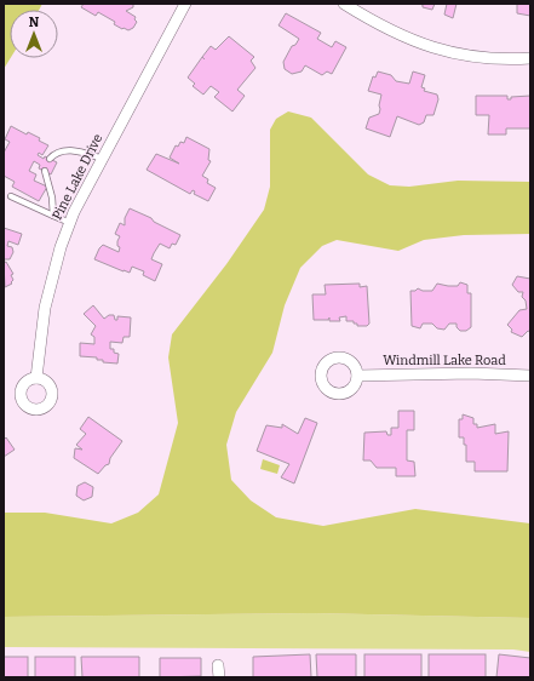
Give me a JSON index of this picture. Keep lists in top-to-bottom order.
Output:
{
  "streets": {
    "street": ["Pine Lake Drive", "Windmill Lake Road"]
  },
  "north": "top"
}
